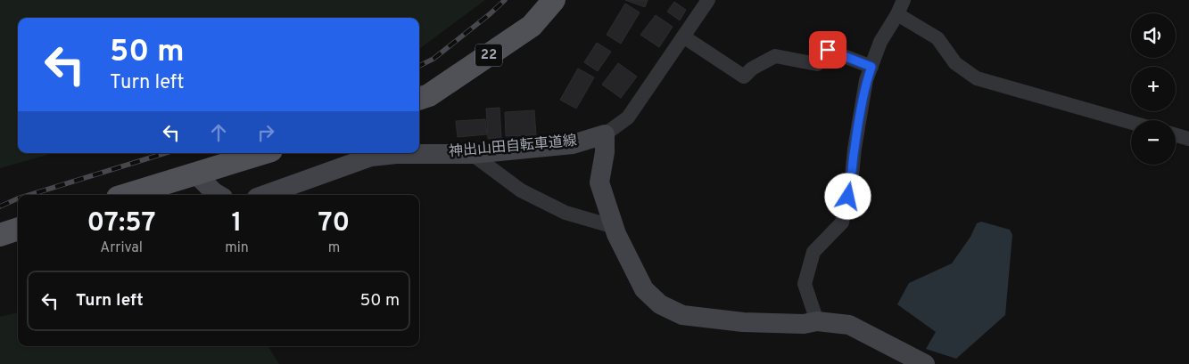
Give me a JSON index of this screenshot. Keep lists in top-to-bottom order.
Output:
{
  "streets": {
    "main road": ["22", "神出山田自転車道線"]
  },
  "page": {
    "map_buttons": ["+", "−"],
    "turn": ["50 m", "Turn left"],
    "eta": [
      "07:57",
      "Arrival",
      "1",
      "min",
      "70",
      "m"
    ],
    "list": [
      {
        "name": "Turn left",
        "value": "50 m"
      }
    ]
  }
}
